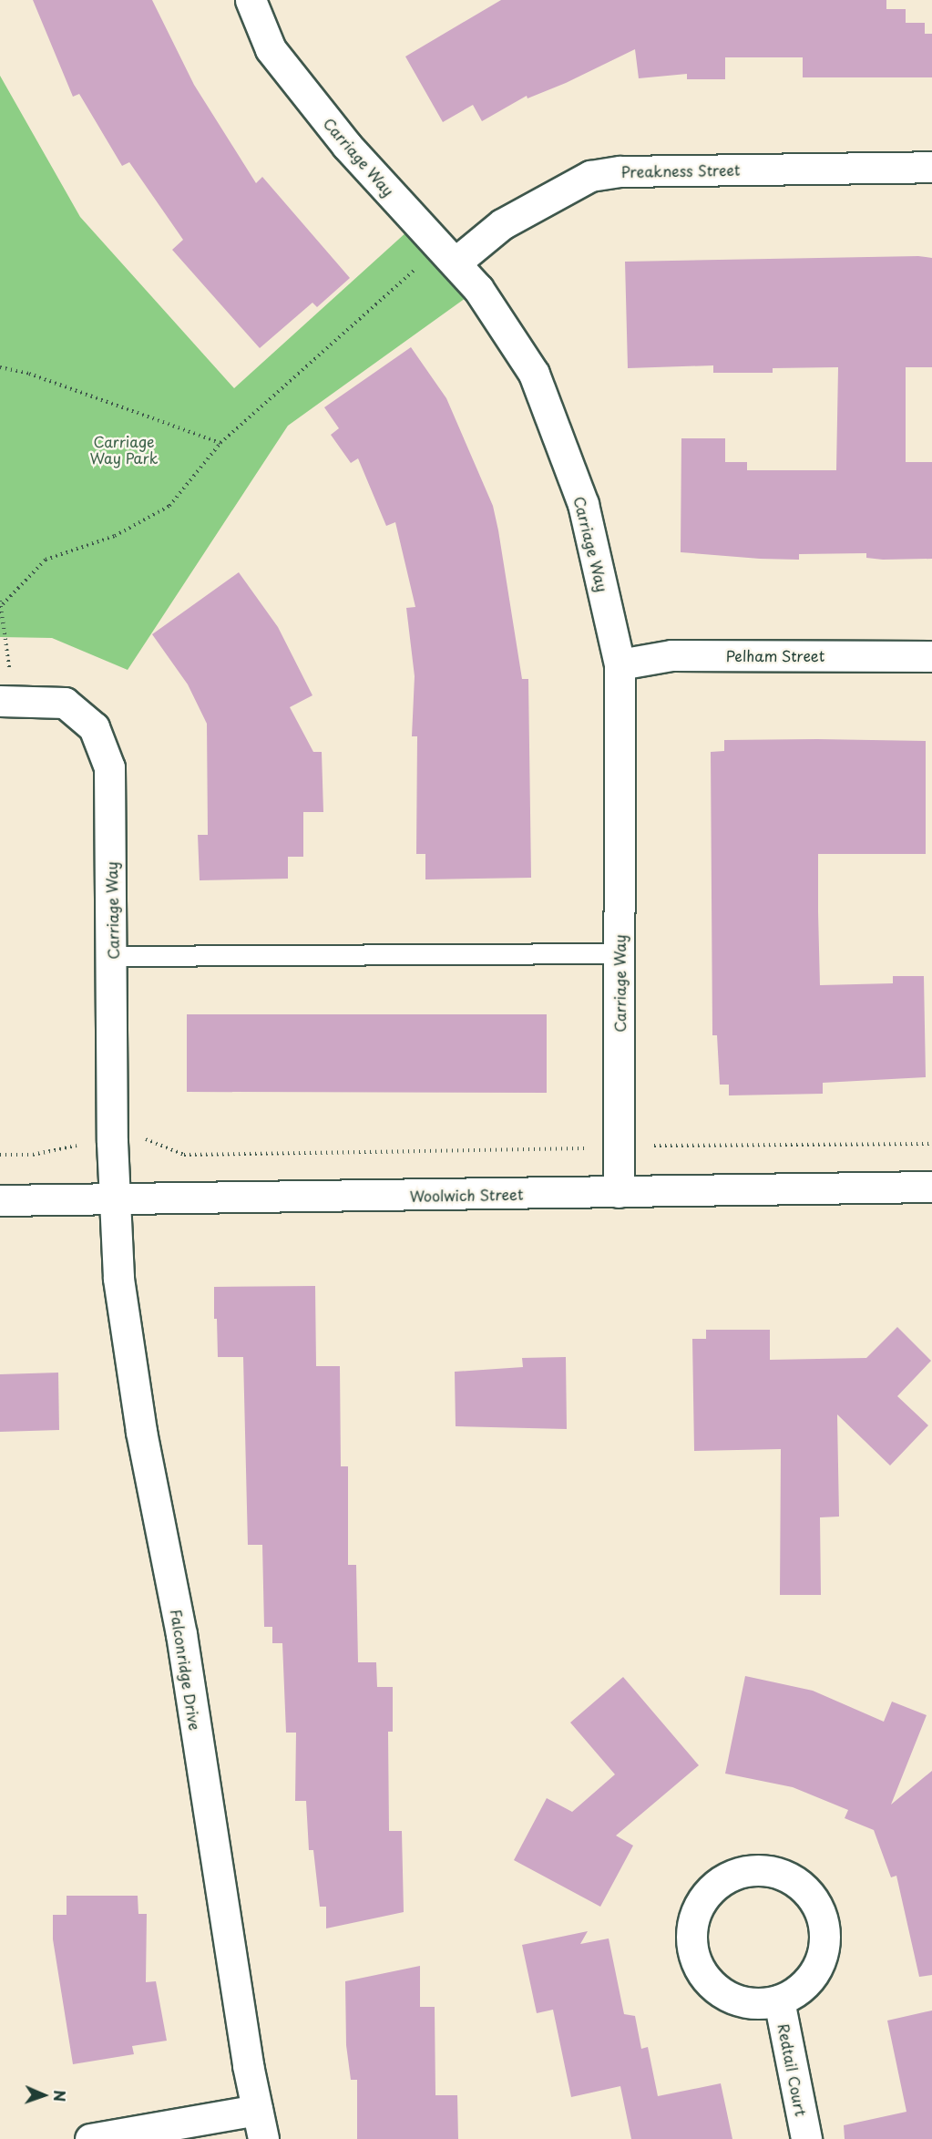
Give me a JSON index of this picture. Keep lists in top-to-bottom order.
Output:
{
  "streets": {
    "street": [
      "Carriage Way",
      "Preakness Street",
      "Pelham Street",
      "Woolwich Street",
      "Falconridge Drive",
      "Redtail Court"
    ]
  },
  "crossings": [
    ["Carriage Way", "Preakness Street"],
    ["Carriage Way", "Pelham Street"],
    ["Carriage Way", "Woolwich Street"],
    ["Carriage Way", "Falconridge Drive"],
    ["Woolwich Street", "Falconridge Drive"]
  ],
  "parks": ["Carriage Way Park"],
  "north": "right"
}
